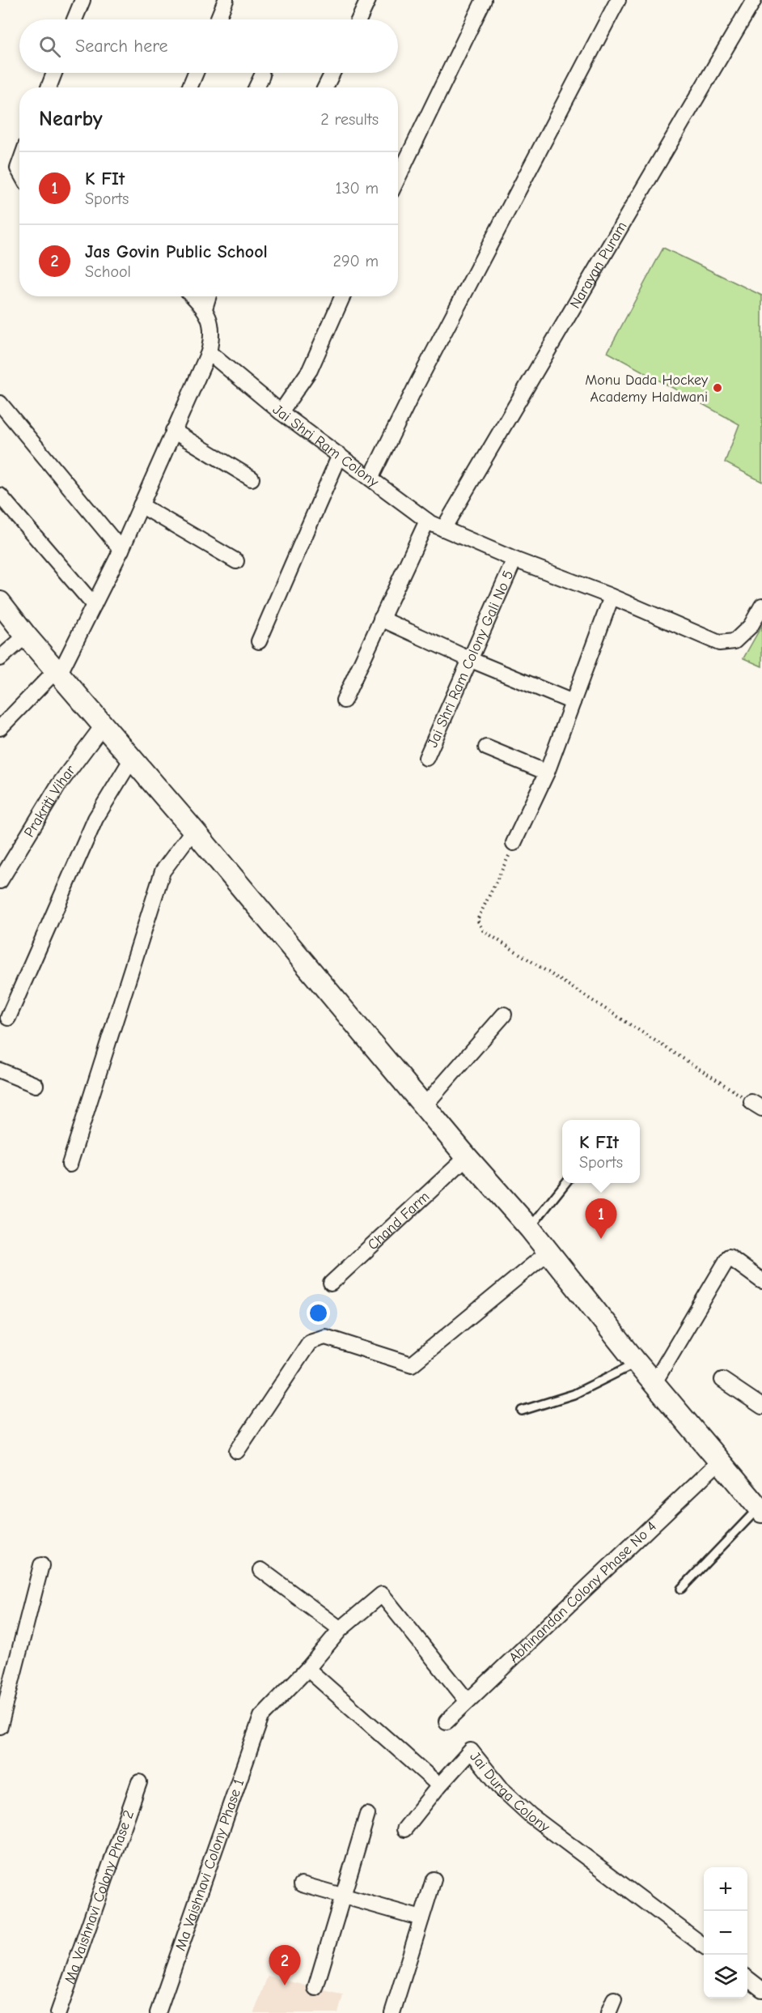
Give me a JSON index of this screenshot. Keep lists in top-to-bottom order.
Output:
{
  "streets": {
    "street": [
      "Narayan Puram",
      "Jai Shri Ram Colony",
      "Jai Shri Ram Colony Gali No 5",
      "Prakriti Vihar",
      "Chand Farm",
      "Abhinandan Colony Phase No 4",
      "Jai Durga Colony",
      "Ma Vaishnavi Colony Phase 1",
      "Ma Vaishnavi Colony Phase 2"
    ]
  },
  "crossings": [
    ["Narayan Puram", "Jai Shri Ram Colony"],
    ["Jai Shri Ram Colony", "Jai Shri Ram Colony Gali No 5"]
  ],
  "places": ["Monu Dada Hockey Academy Haldwani"],
  "page": {
    "search": "Search here",
    "heading": ["Nearby", "2 results"],
    "list": [
      {
        "mark": "1",
        "name": "K FIt",
        "note": "Sports",
        "value": "130 m"
      },
      {
        "mark": "2",
        "name": "Jas Govin Public School",
        "note": "School",
        "value": "290 m"
      }
    ],
    "popup": ["K FIt", "Sports"],
    "pins": ["1", "2"],
    "map_buttons": ["+", "−"]
  }
}
